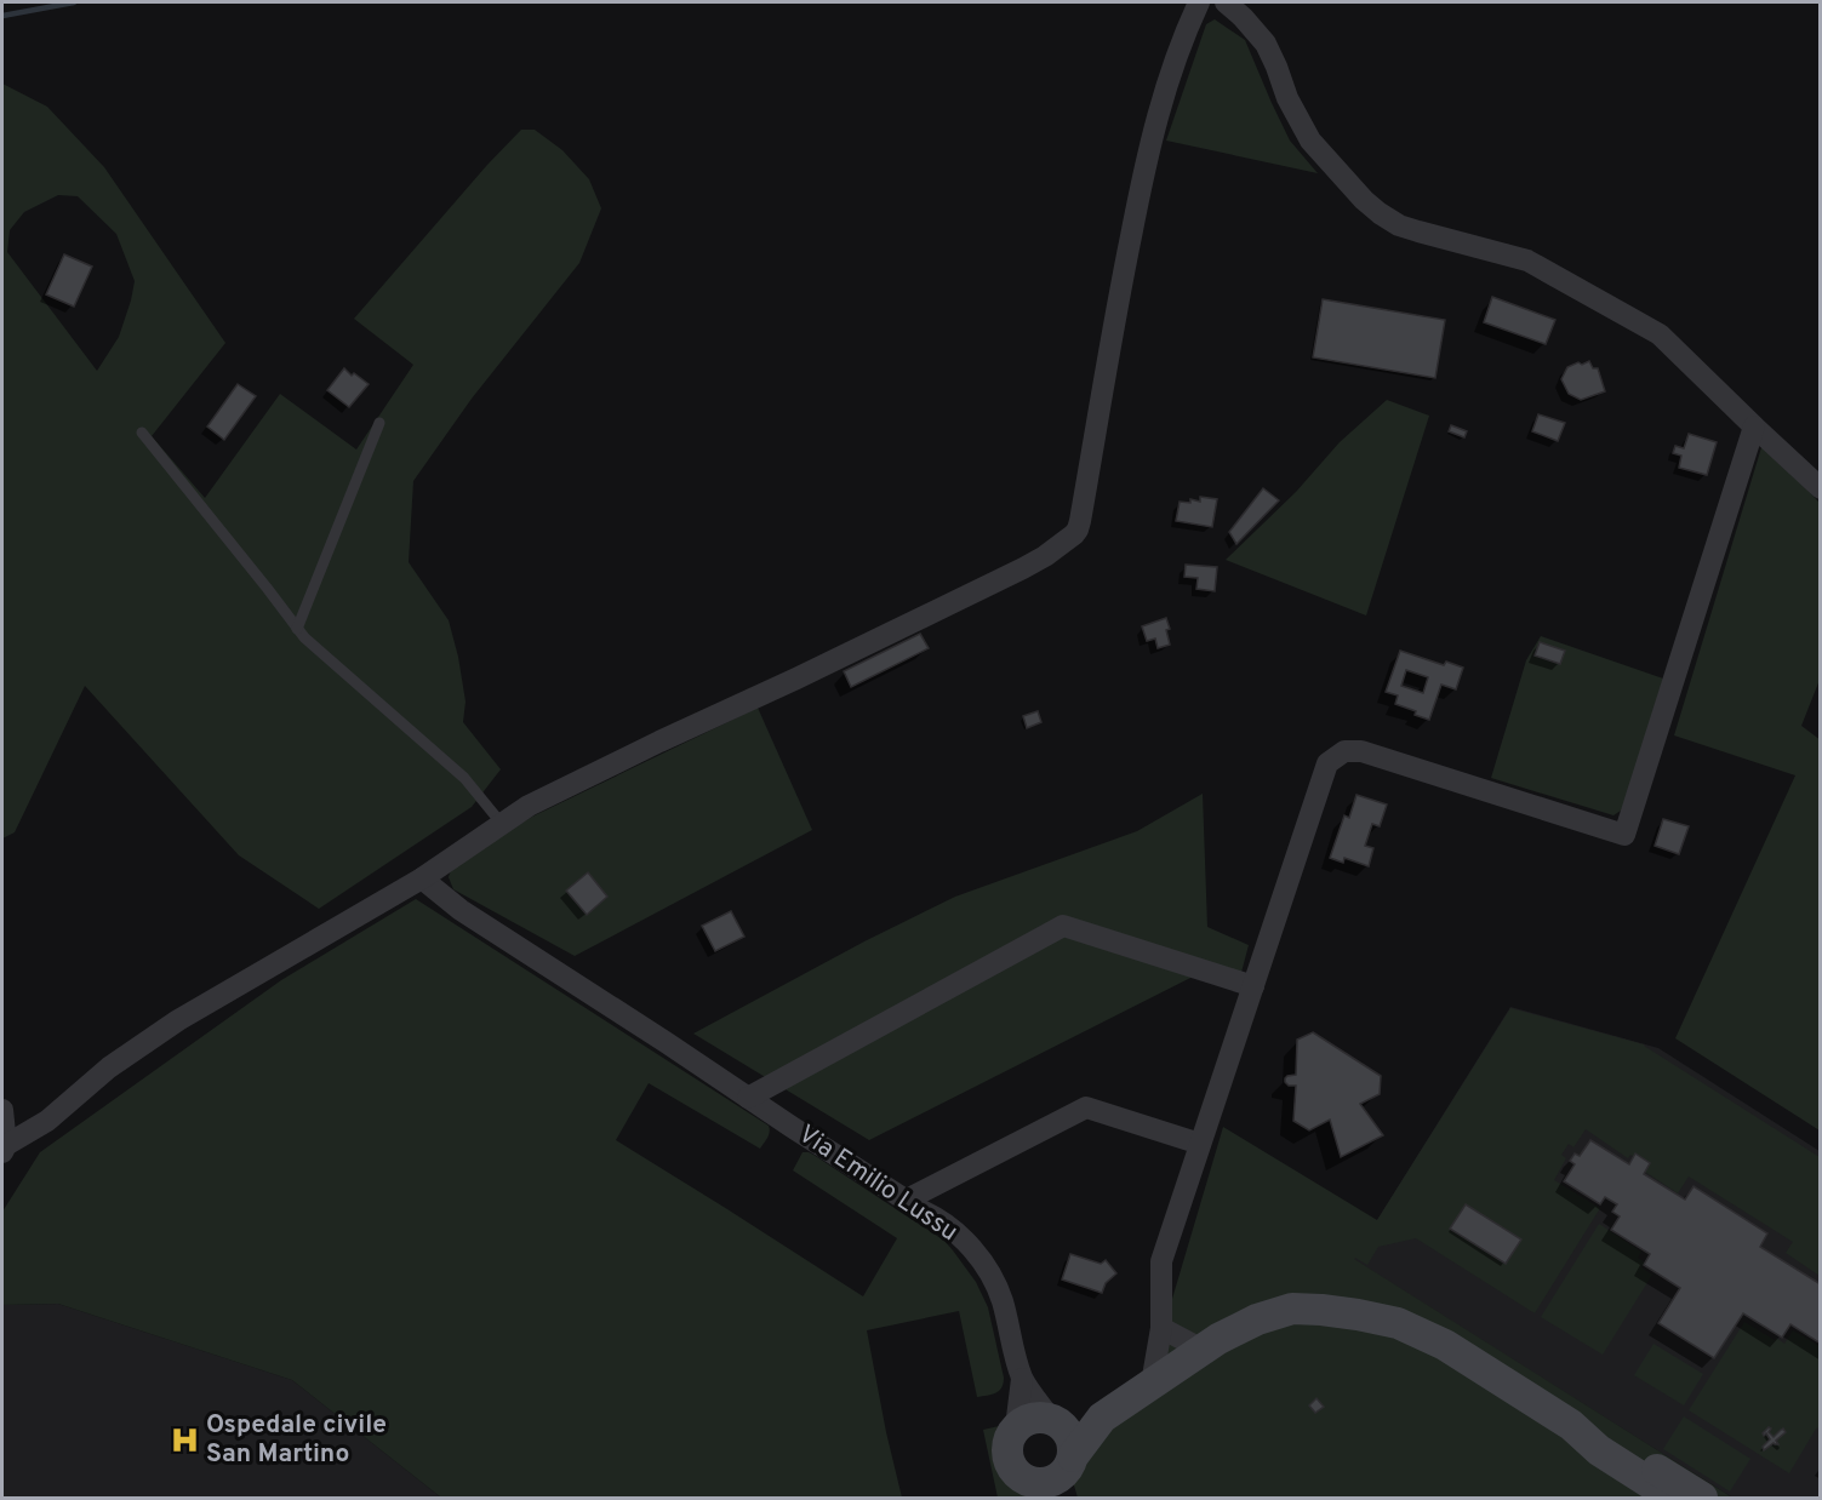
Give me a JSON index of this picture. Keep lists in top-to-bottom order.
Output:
{
  "streets": {
    "street": ["Via Emilio Lussu"]
  },
  "places": {
    "hospital": ["Ospedale civile San Martino"]
  }
}
